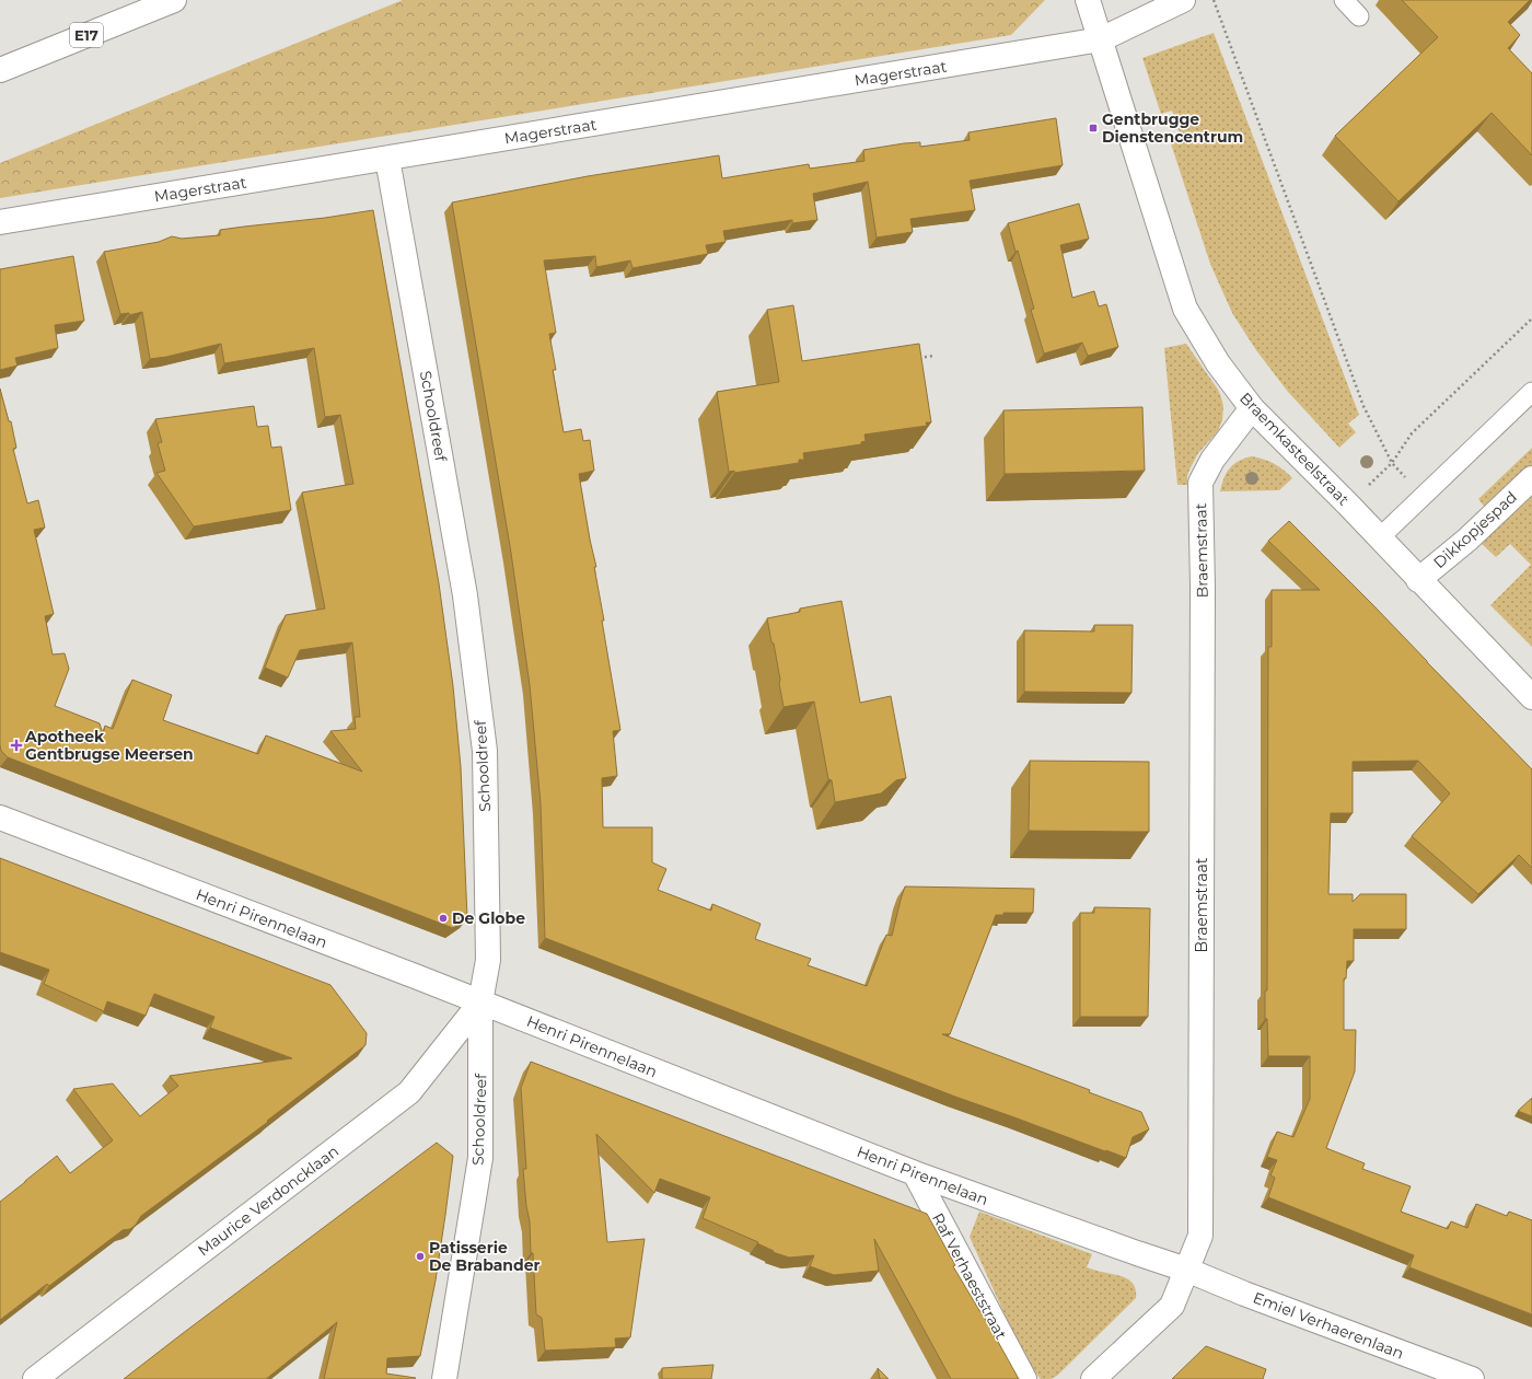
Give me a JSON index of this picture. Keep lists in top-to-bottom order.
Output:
{
  "streets": {
    "main road": [
      "E17",
      "Magerstraat",
      "Schooldreef",
      "Braemkasteelstraat",
      "Dikkopjespad",
      "Braemstraat",
      "Henri Pirennelaan",
      "Maurice Verdoncklaan",
      "Raf Verhaeststraat",
      "Emiel Verhaerenlaan"
    ]
  },
  "crossings": [
    ["Magerstraat", "Schooldreef"],
    ["Magerstraat", "Braemkasteelstraat"],
    ["Schooldreef", "Henri Pirennelaan"],
    ["Schooldreef", "Maurice Verdoncklaan"],
    ["Braemkasteelstraat", "Dikkopjespad"],
    ["Braemkasteelstraat", "Braemstraat"],
    ["Braemstraat", "Henri Pirennelaan"],
    ["Braemstraat", "Emiel Verhaerenlaan"],
    ["Henri Pirennelaan", "Maurice Verdoncklaan"],
    ["Henri Pirennelaan", "Raf Verhaeststraat"],
    ["Henri Pirennelaan", "Emiel Verhaerenlaan"]
  ],
  "places": {
    "transit": ["Gentbrugge Dienstencentrum"],
    "health": ["Apotheek Gentbrugse Meersen"],
    "other": ["De Globe", "Patisserie De Brabander"]
  }
}
